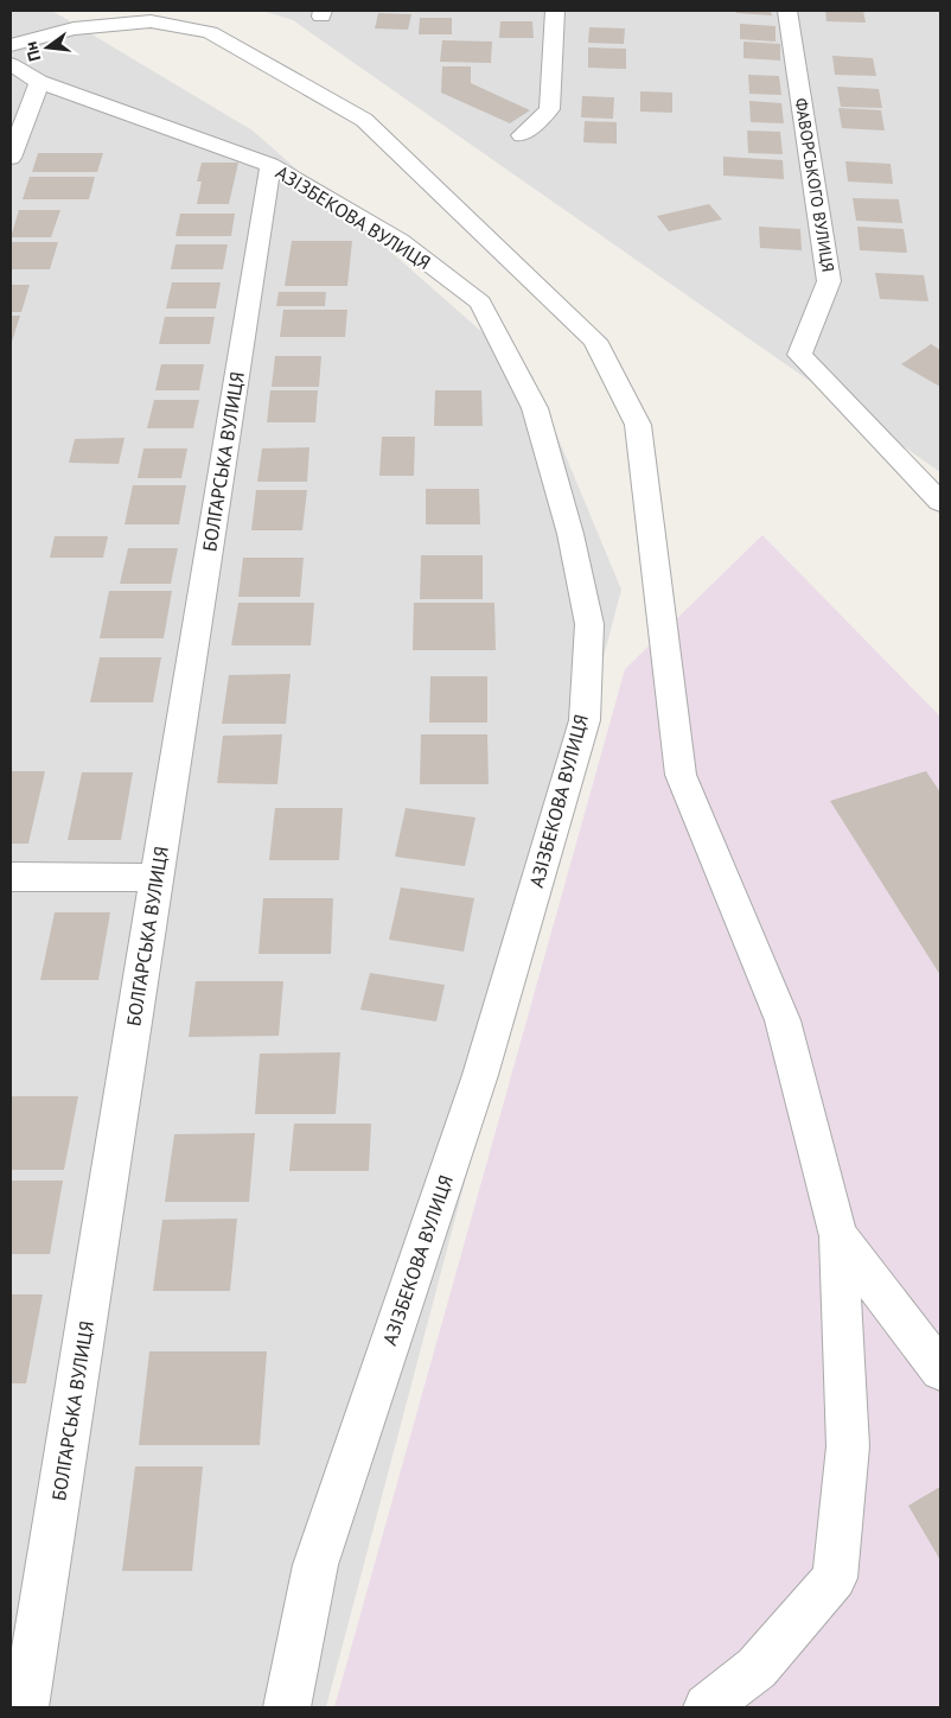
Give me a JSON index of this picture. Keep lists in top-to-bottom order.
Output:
{
  "streets": {
    "street": ["ФАВОРСЬКОГО ВУЛИЦЯ", "АЗІЗБЕКОВА ВУЛИЦЯ", "БОЛГАРСЬКА ВУЛИЦЯ"]
  },
  "crossings": [
    ["АЗІЗБЕКОВА ВУЛИЦЯ", "БОЛГАРСЬКА ВУЛИЦЯ"]
  ],
  "north": "left"
}
